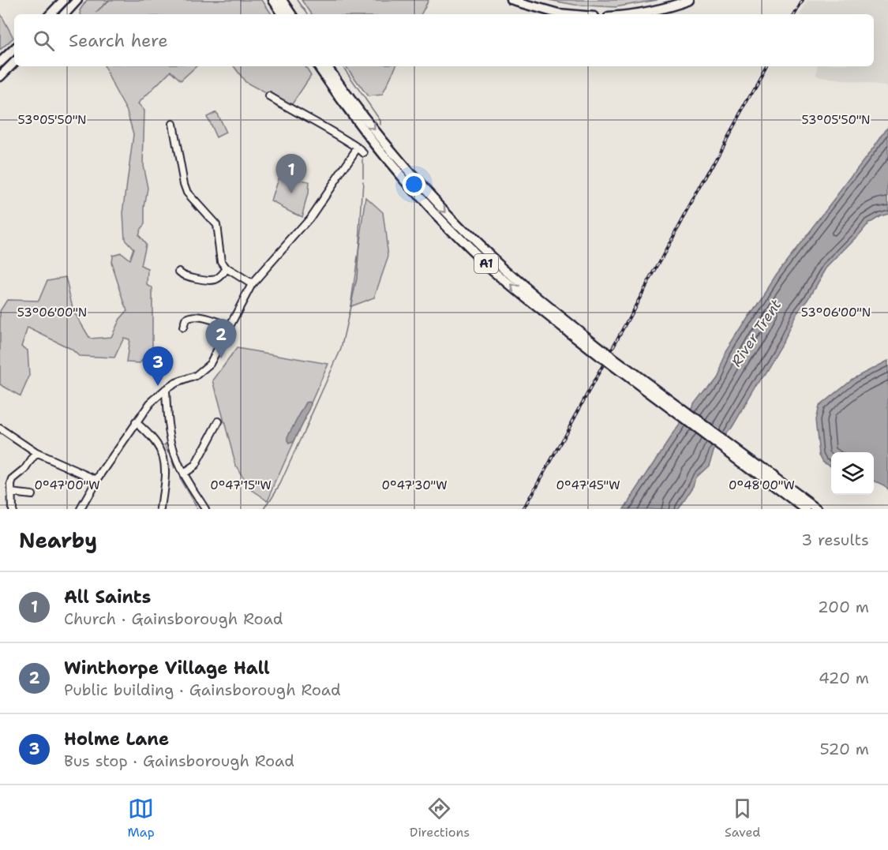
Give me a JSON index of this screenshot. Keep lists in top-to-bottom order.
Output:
{
  "streets": {
    "highway": ["A1"]
  },
  "water": ["River Trent"],
  "page": {
    "search": "Search here",
    "pins": ["1", "2", "3"],
    "heading": ["Nearby", "3 results"],
    "list": [
      {
        "mark": "1",
        "name": "All Saints",
        "note": "Church · Gainsborough Road",
        "value": "200 m"
      },
      {
        "mark": "2",
        "name": "Winthorpe Village Hall",
        "note": "Public building · Gainsborough Road",
        "value": "420 m"
      },
      {
        "mark": "3",
        "name": "Holme Lane",
        "note": "Bus stop · Gainsborough Road",
        "value": "520 m"
      }
    ],
    "nav": ["Map", "Directions", "Saved"]
  },
  "coordinates": [
    "53°05'50\"N",
    "53°06'00\"N",
    "0°47'00\"W",
    "0°47'15\"W",
    "0°47'30\"W",
    "0°47'45\"W",
    "0°48'00\"W"
  ]
}
